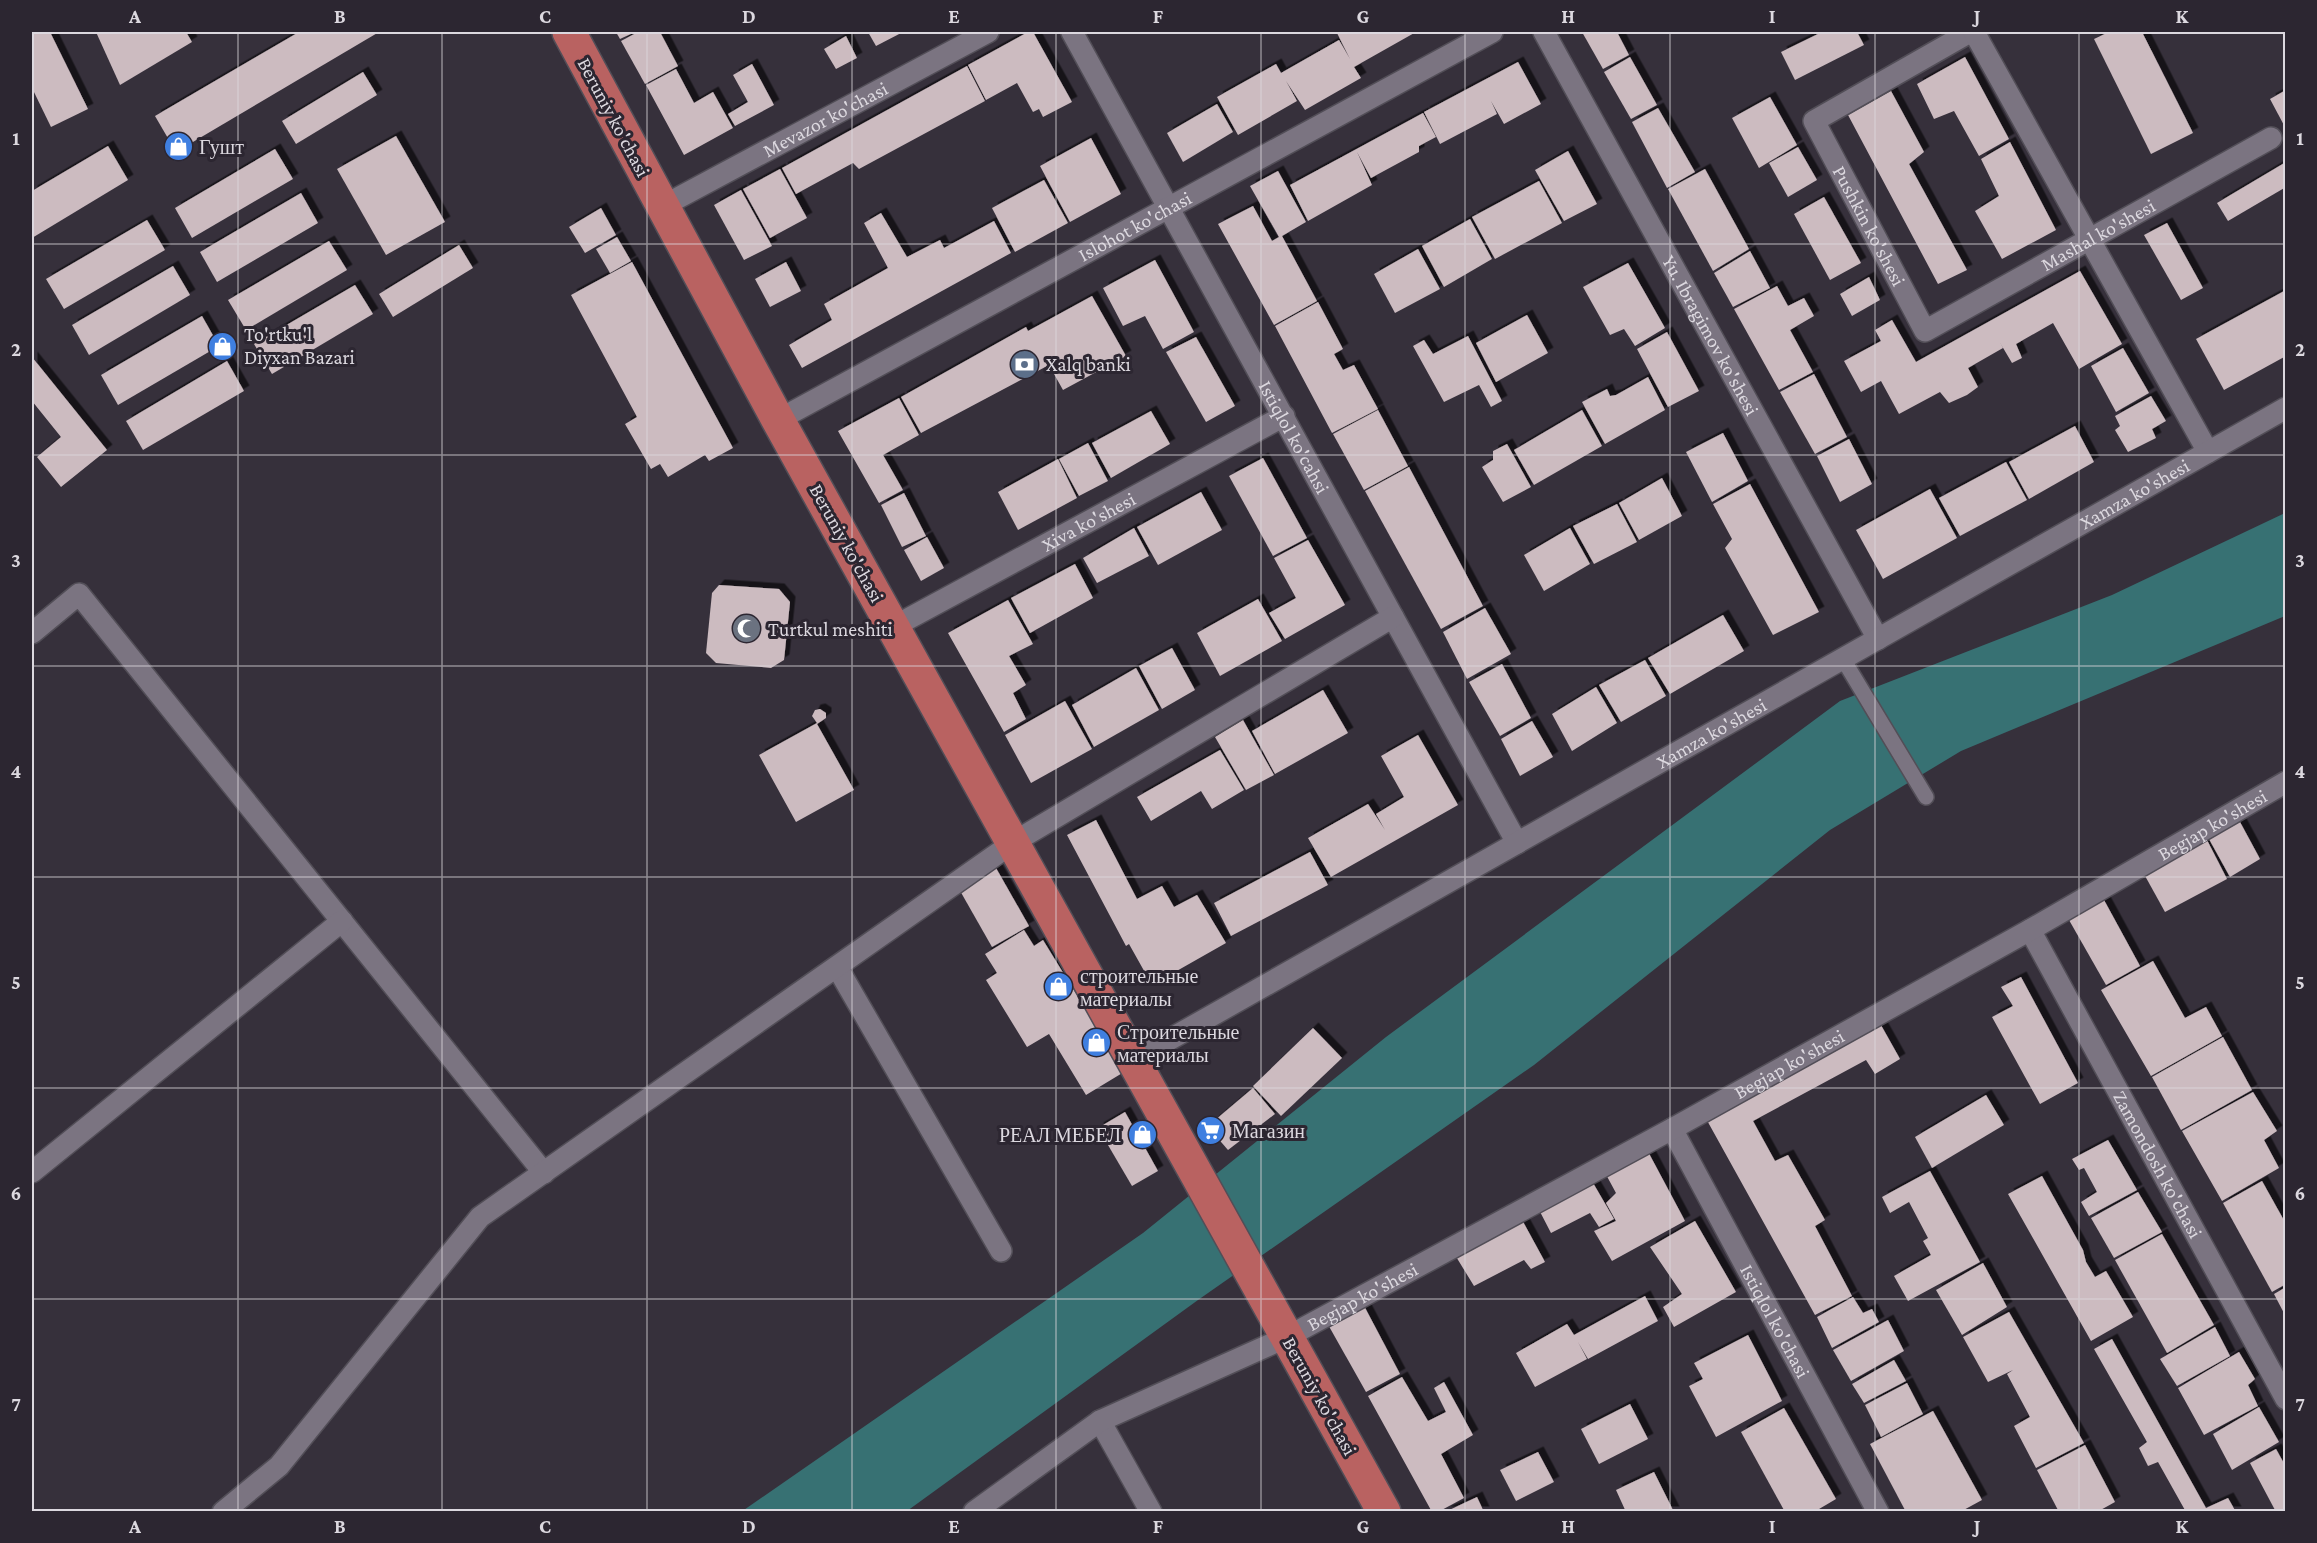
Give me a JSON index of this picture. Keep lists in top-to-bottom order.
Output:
{
  "streets": {
    "main road": ["Beruniy ko'chasi"],
    "street": [
      "Mevazor ko'chasi",
      "Islohot ko'chasi",
      "Pushkin ko'shesi",
      "Mashal ko'shesi",
      "Yu. Ibragimov ko'shesi",
      "Istiqlol ko'cahsi",
      "Xamza ko'shesi",
      "Xiva ko'shesi",
      "Begjap ko'shesi",
      "Zamondosh ko'chasi",
      "Istiqlol ko'chasi"
    ]
  },
  "crossings": [
    ["Beruniy ko'chasi", "Mevazor ko'chasi"],
    ["Beruniy ko'chasi", "Islohot ko'chasi"],
    ["Beruniy ko'chasi", "Xamza ko'shesi"],
    ["Beruniy ko'chasi", "Xiva ko'shesi"],
    ["Beruniy ko'chasi", "Begjap ko'shesi"],
    ["Islohot ko'chasi", "Istiqlol ko'cahsi"],
    ["Pushkin ko'shesi", "Mashal ko'shesi"],
    ["Yu. Ibragimov ko'shesi", "Xamza ko'shesi"],
    ["Istiqlol ko'cahsi", "Xamza ko'shesi"],
    ["Istiqlol ko'cahsi", "Xiva ko'shesi"],
    ["Begjap ko'shesi", "Zamondosh ko'chasi"],
    ["Begjap ko'shesi", "Istiqlol ko'chasi"]
  ],
  "places": {
    "shop": [
      "Гушт",
      "To'rtku'l Diyxan Bazari",
      "строительные материалы",
      "Строительные материалы",
      "РЕАЛ МЕБЕЛ"
    ],
    "bank": ["Xalq banki"],
    "mosque": ["Turtkul meshiti"],
    "supermarket": ["Магазин"]
  },
  "grid": {
    "columns": [
      "A",
      "B",
      "C",
      "D",
      "E",
      "F",
      "G",
      "H",
      "I",
      "J",
      "K"
    ],
    "rows": [
      "1",
      "2",
      "3",
      "4",
      "5",
      "6",
      "7"
    ]
  }
}
